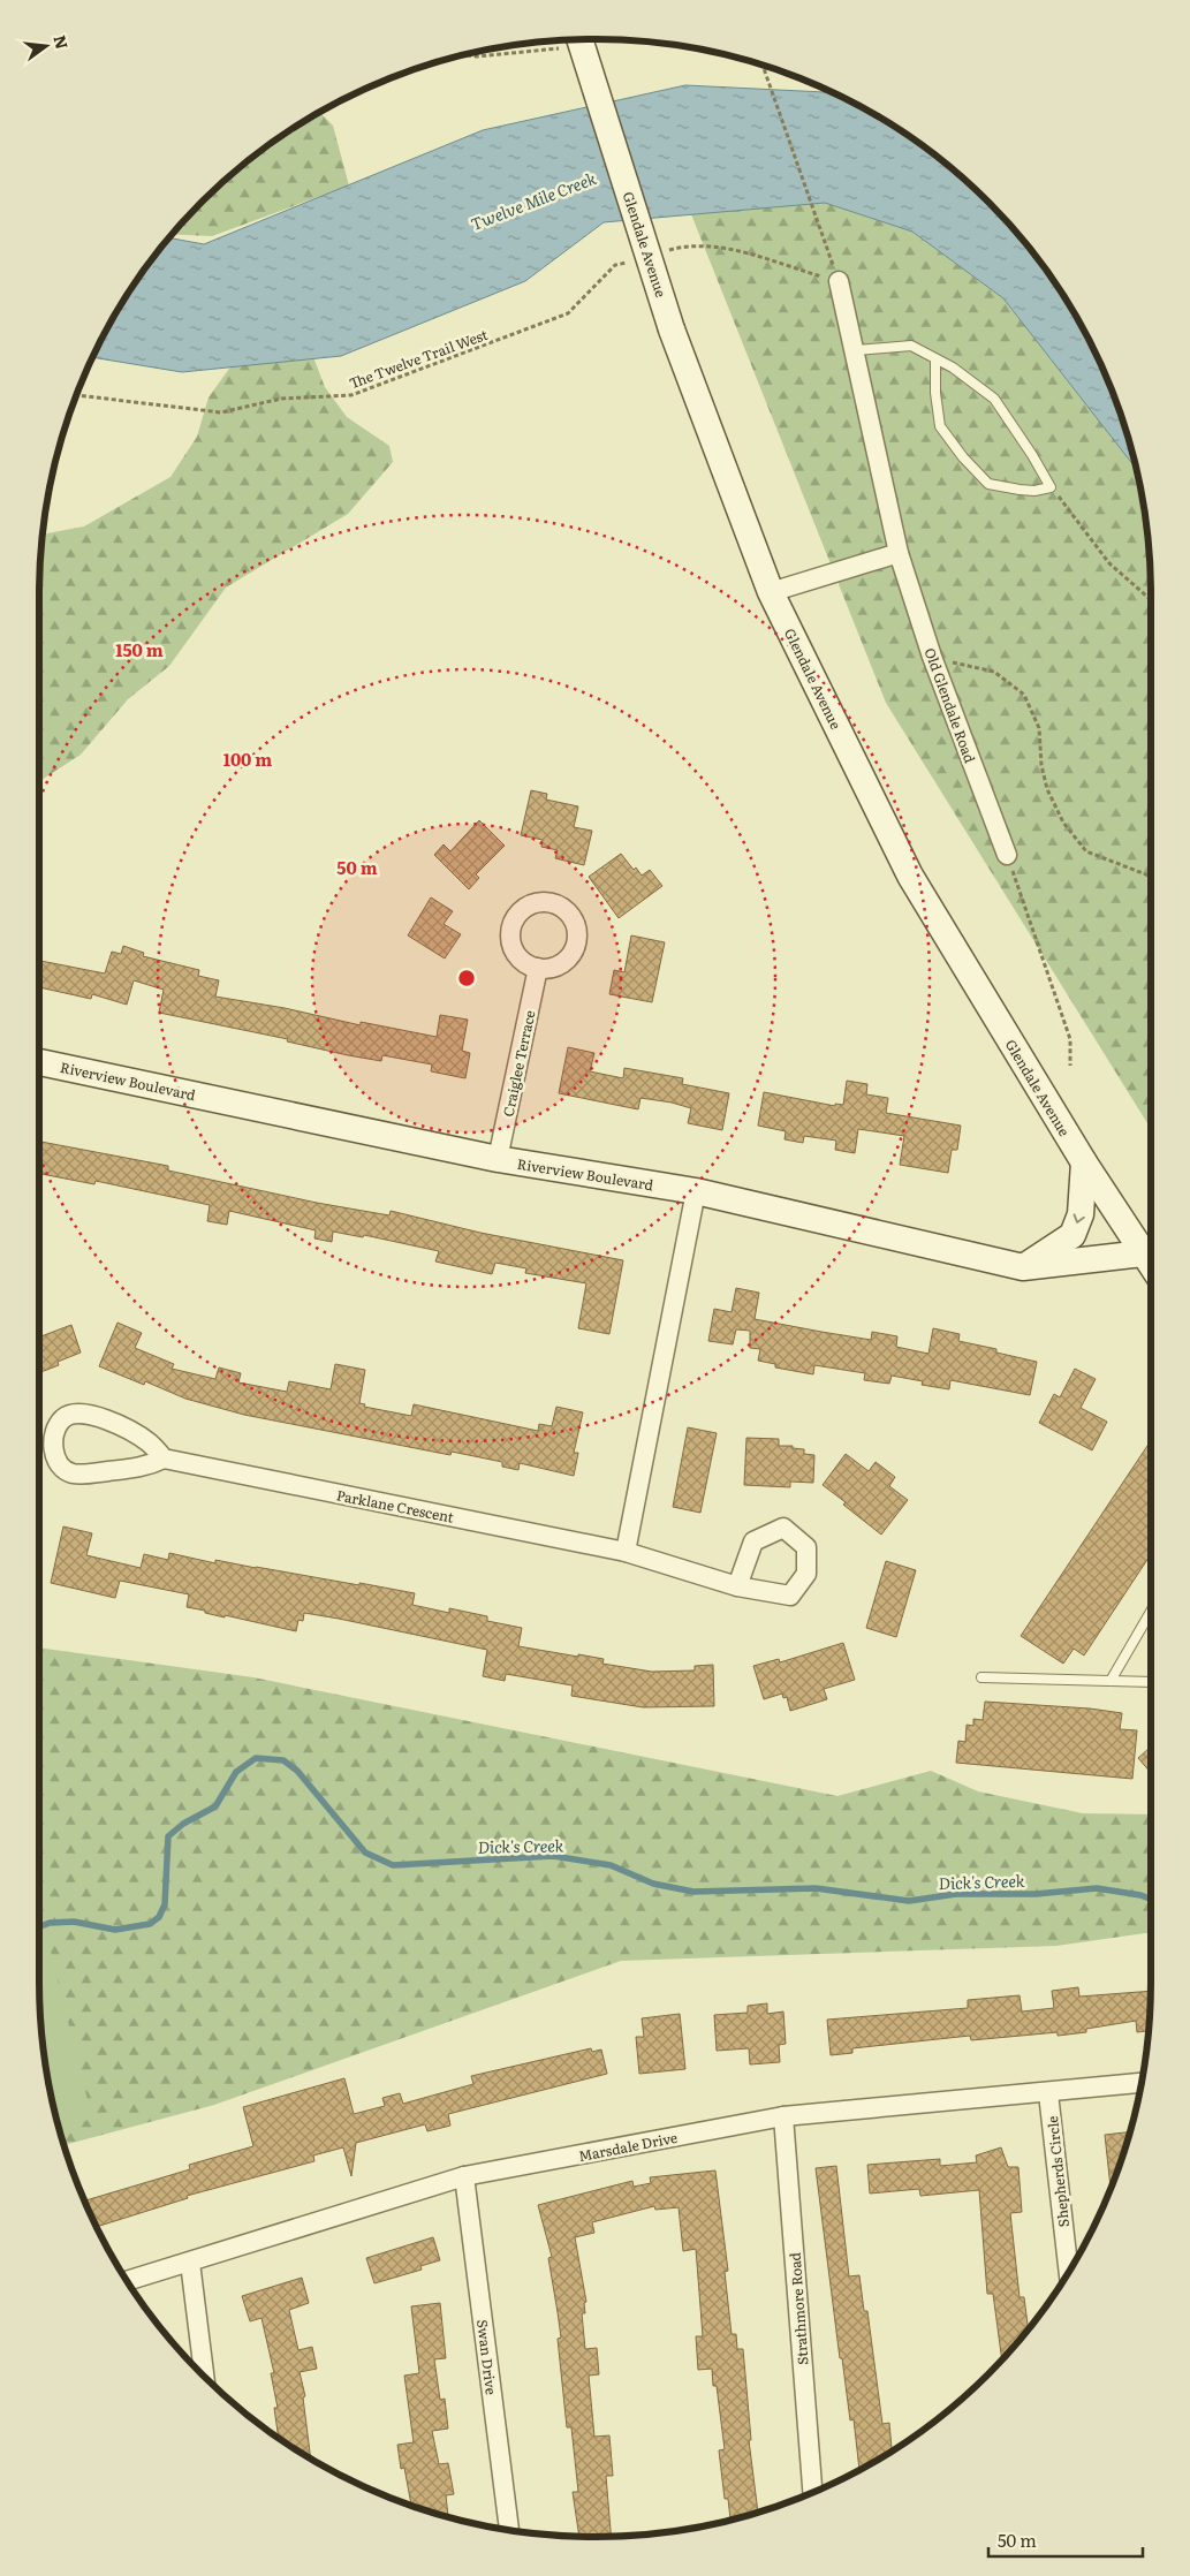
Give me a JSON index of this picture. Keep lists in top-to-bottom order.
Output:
{
  "streets": {
    "main road": ["Glendale Avenue", "Riverview Boulevard"],
    "street": [
      "Old Glendale Road",
      "Craiglee Terrace",
      "Parklane Crescent",
      "Marsdale Drive",
      "Shepherds Circle",
      "Strathmore Road",
      "Swan Drive"
    ],
    "path": ["The Twelve Trail West"]
  },
  "crossings": [
    ["Glendale Avenue", "Riverview Boulevard"],
    ["Craiglee Terrace", "Riverview Boulevard"],
    ["Marsdale Drive", "Shepherds Circle"],
    ["Marsdale Drive", "Strathmore Road"],
    ["Marsdale Drive", "Swan Drive"]
  ],
  "water": ["Twelve Mile Creek", "Dick's Creek"],
  "scale_bar": "50 m",
  "north": "right",
  "rings": ["150 m", "100 m", "50 m"]
}
